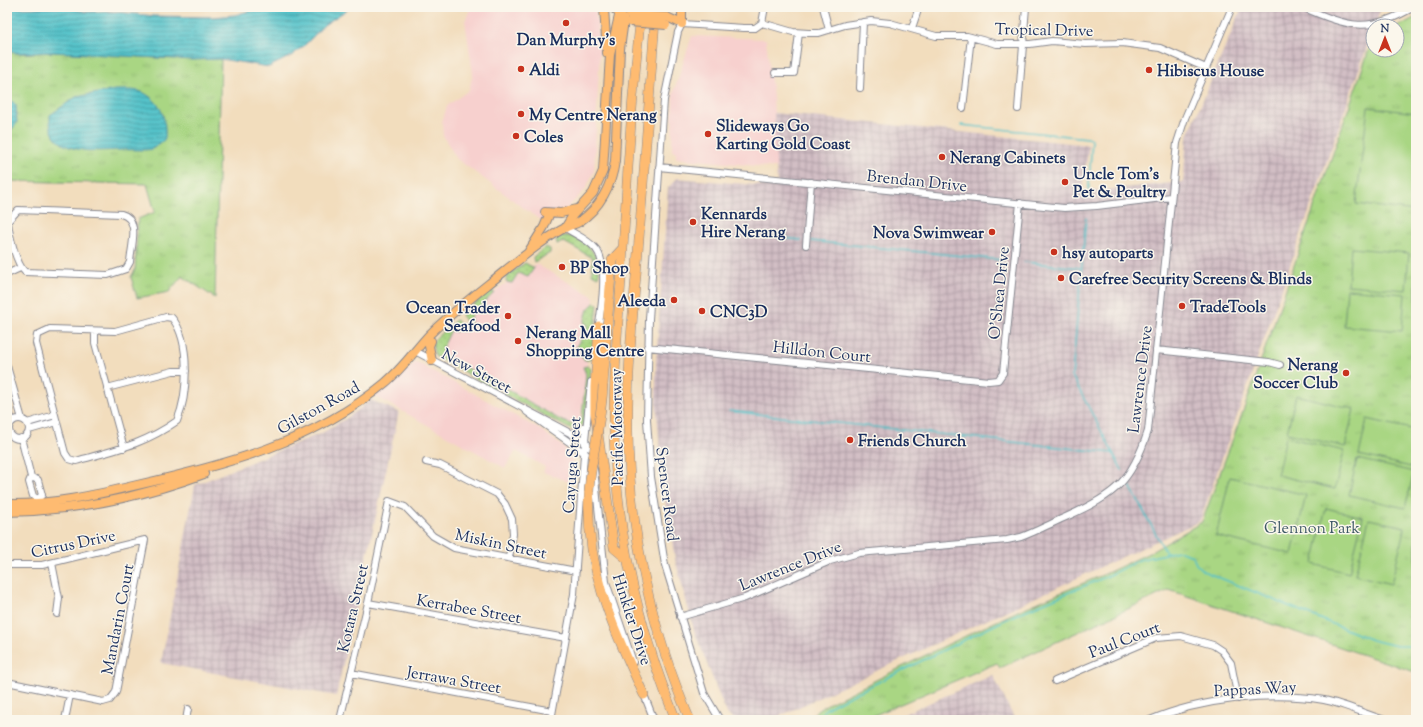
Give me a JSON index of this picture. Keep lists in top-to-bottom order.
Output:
{
  "streets": {
    "highway": ["Pacific Motorway"],
    "main road": ["Gilston Road"],
    "street": [
      "Tropical Drive",
      "Brendan Drive",
      "O'Shea Drive",
      "Hilldon Court",
      "New Street",
      "Lawrence Drive",
      "Cayuga Street",
      "Spencer Road",
      "Citrus Drive",
      "Miskin Street",
      "Kotara Street",
      "Kerrabee Street",
      "Mandarin Court",
      "Hinkler Drive",
      "Paul Court",
      "Jerrawa Street",
      "Pappas Way"
    ]
  },
  "crossings": [
    ["Tropical Drive", "Lawrence Drive"],
    ["Brendan Drive", "O'Shea Drive"],
    ["Brendan Drive", "Lawrence Drive"],
    ["Brendan Drive", "Spencer Road"],
    ["O'Shea Drive", "Hilldon Court"],
    ["Hilldon Court", "Spencer Road"],
    ["New Street", "Gilston Road"],
    ["New Street", "Cayuga Street"],
    ["New Street", "Hinkler Drive"],
    ["Lawrence Drive", "Spencer Road"],
    ["Gilston Road", "Cayuga Street"],
    ["Cayuga Street", "Miskin Street"],
    ["Cayuga Street", "Kerrabee Street"],
    ["Cayuga Street", "Hinkler Drive"],
    ["Cayuga Street", "Jerrawa Street"],
    ["Citrus Drive", "Mandarin Court"],
    ["Miskin Street", "Kotara Street"],
    ["Kotara Street", "Kerrabee Street"],
    ["Kotara Street", "Jerrawa Street"],
    ["Paul Court", "Pappas Way"]
  ],
  "parks": ["Glennon Park"],
  "places": [
    "Dan Murphy's",
    "Aldi",
    "Hibiscus House",
    "My Centre Nerang",
    "Slideways Go Karting Gold Coast",
    "Coles",
    "Nerang Cabinets",
    "Uncle Tom's Pet & Poultry",
    "Kennards Hire Nerang",
    "Nova Swimwear",
    "hsy autoparts",
    "BP Shop",
    "Carefree Security Screens & Blinds",
    "Aleeda",
    "TradeTools",
    "CNC3D",
    "Ocean Trader Seafood",
    "Nerang Mall Shopping Centre",
    "Nerang Soccer Club",
    "Friends Church"
  ],
  "north": "top"
}
